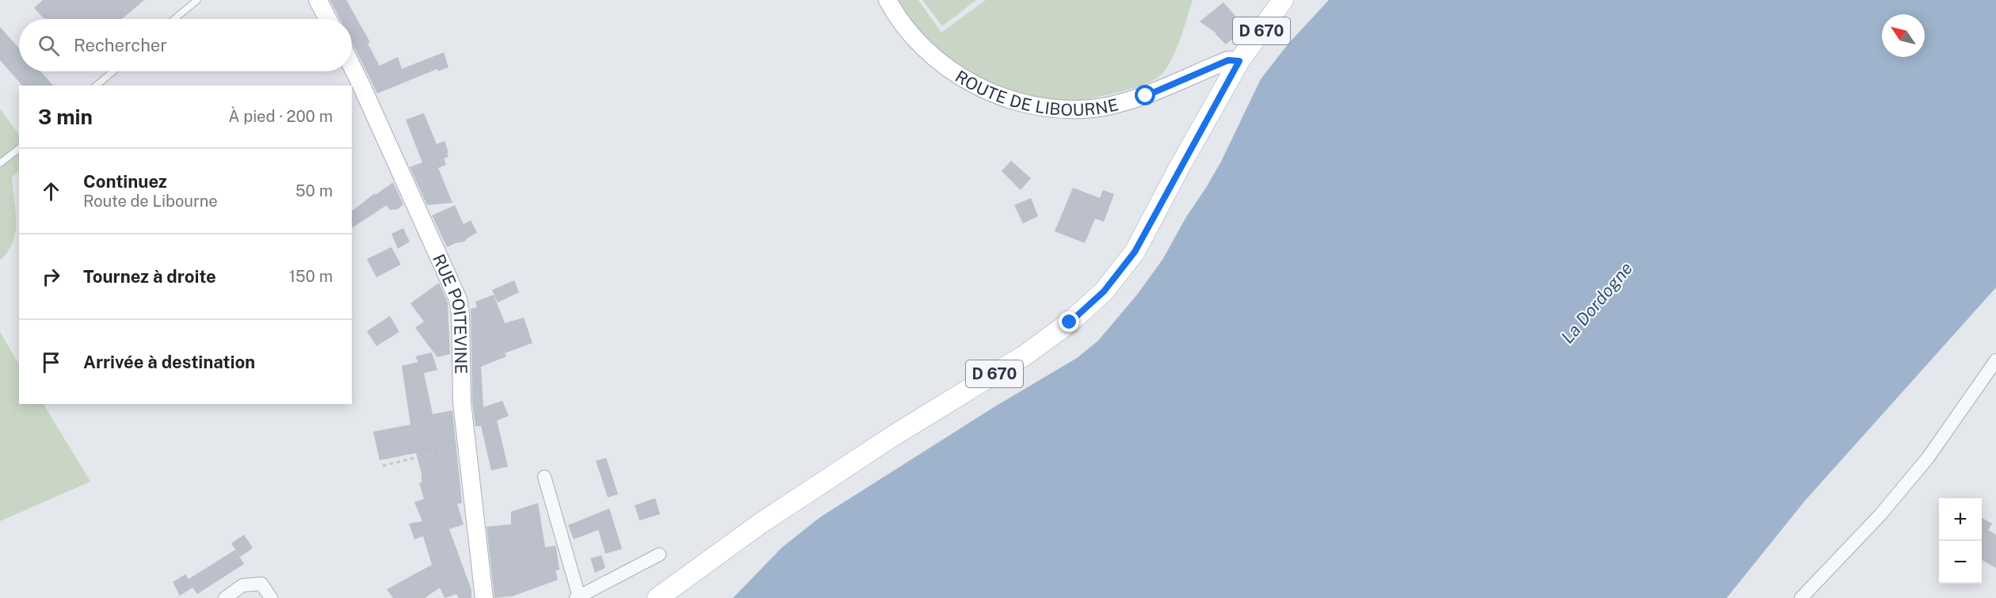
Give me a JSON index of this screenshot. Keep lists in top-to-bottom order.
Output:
{
  "streets": {
    "main road": ["D 670"],
    "street": ["ROUTE DE LIBOURNE", "RUE POITEVINE"]
  },
  "crossings": [
    ["D 670", "ROUTE DE LIBOURNE"]
  ],
  "water": ["La Dordogne"],
  "north": "top left",
  "page": {
    "search": "Rechercher",
    "heading": ["3 min", "À pied · 200 m"],
    "list": [
      ["Continuez", "Route de Libourne", "50 m"],
      ["Tournez à droite", "150 m"],
      "Arrivée à destination"
    ],
    "map_buttons": ["+", "−"]
  }
}
